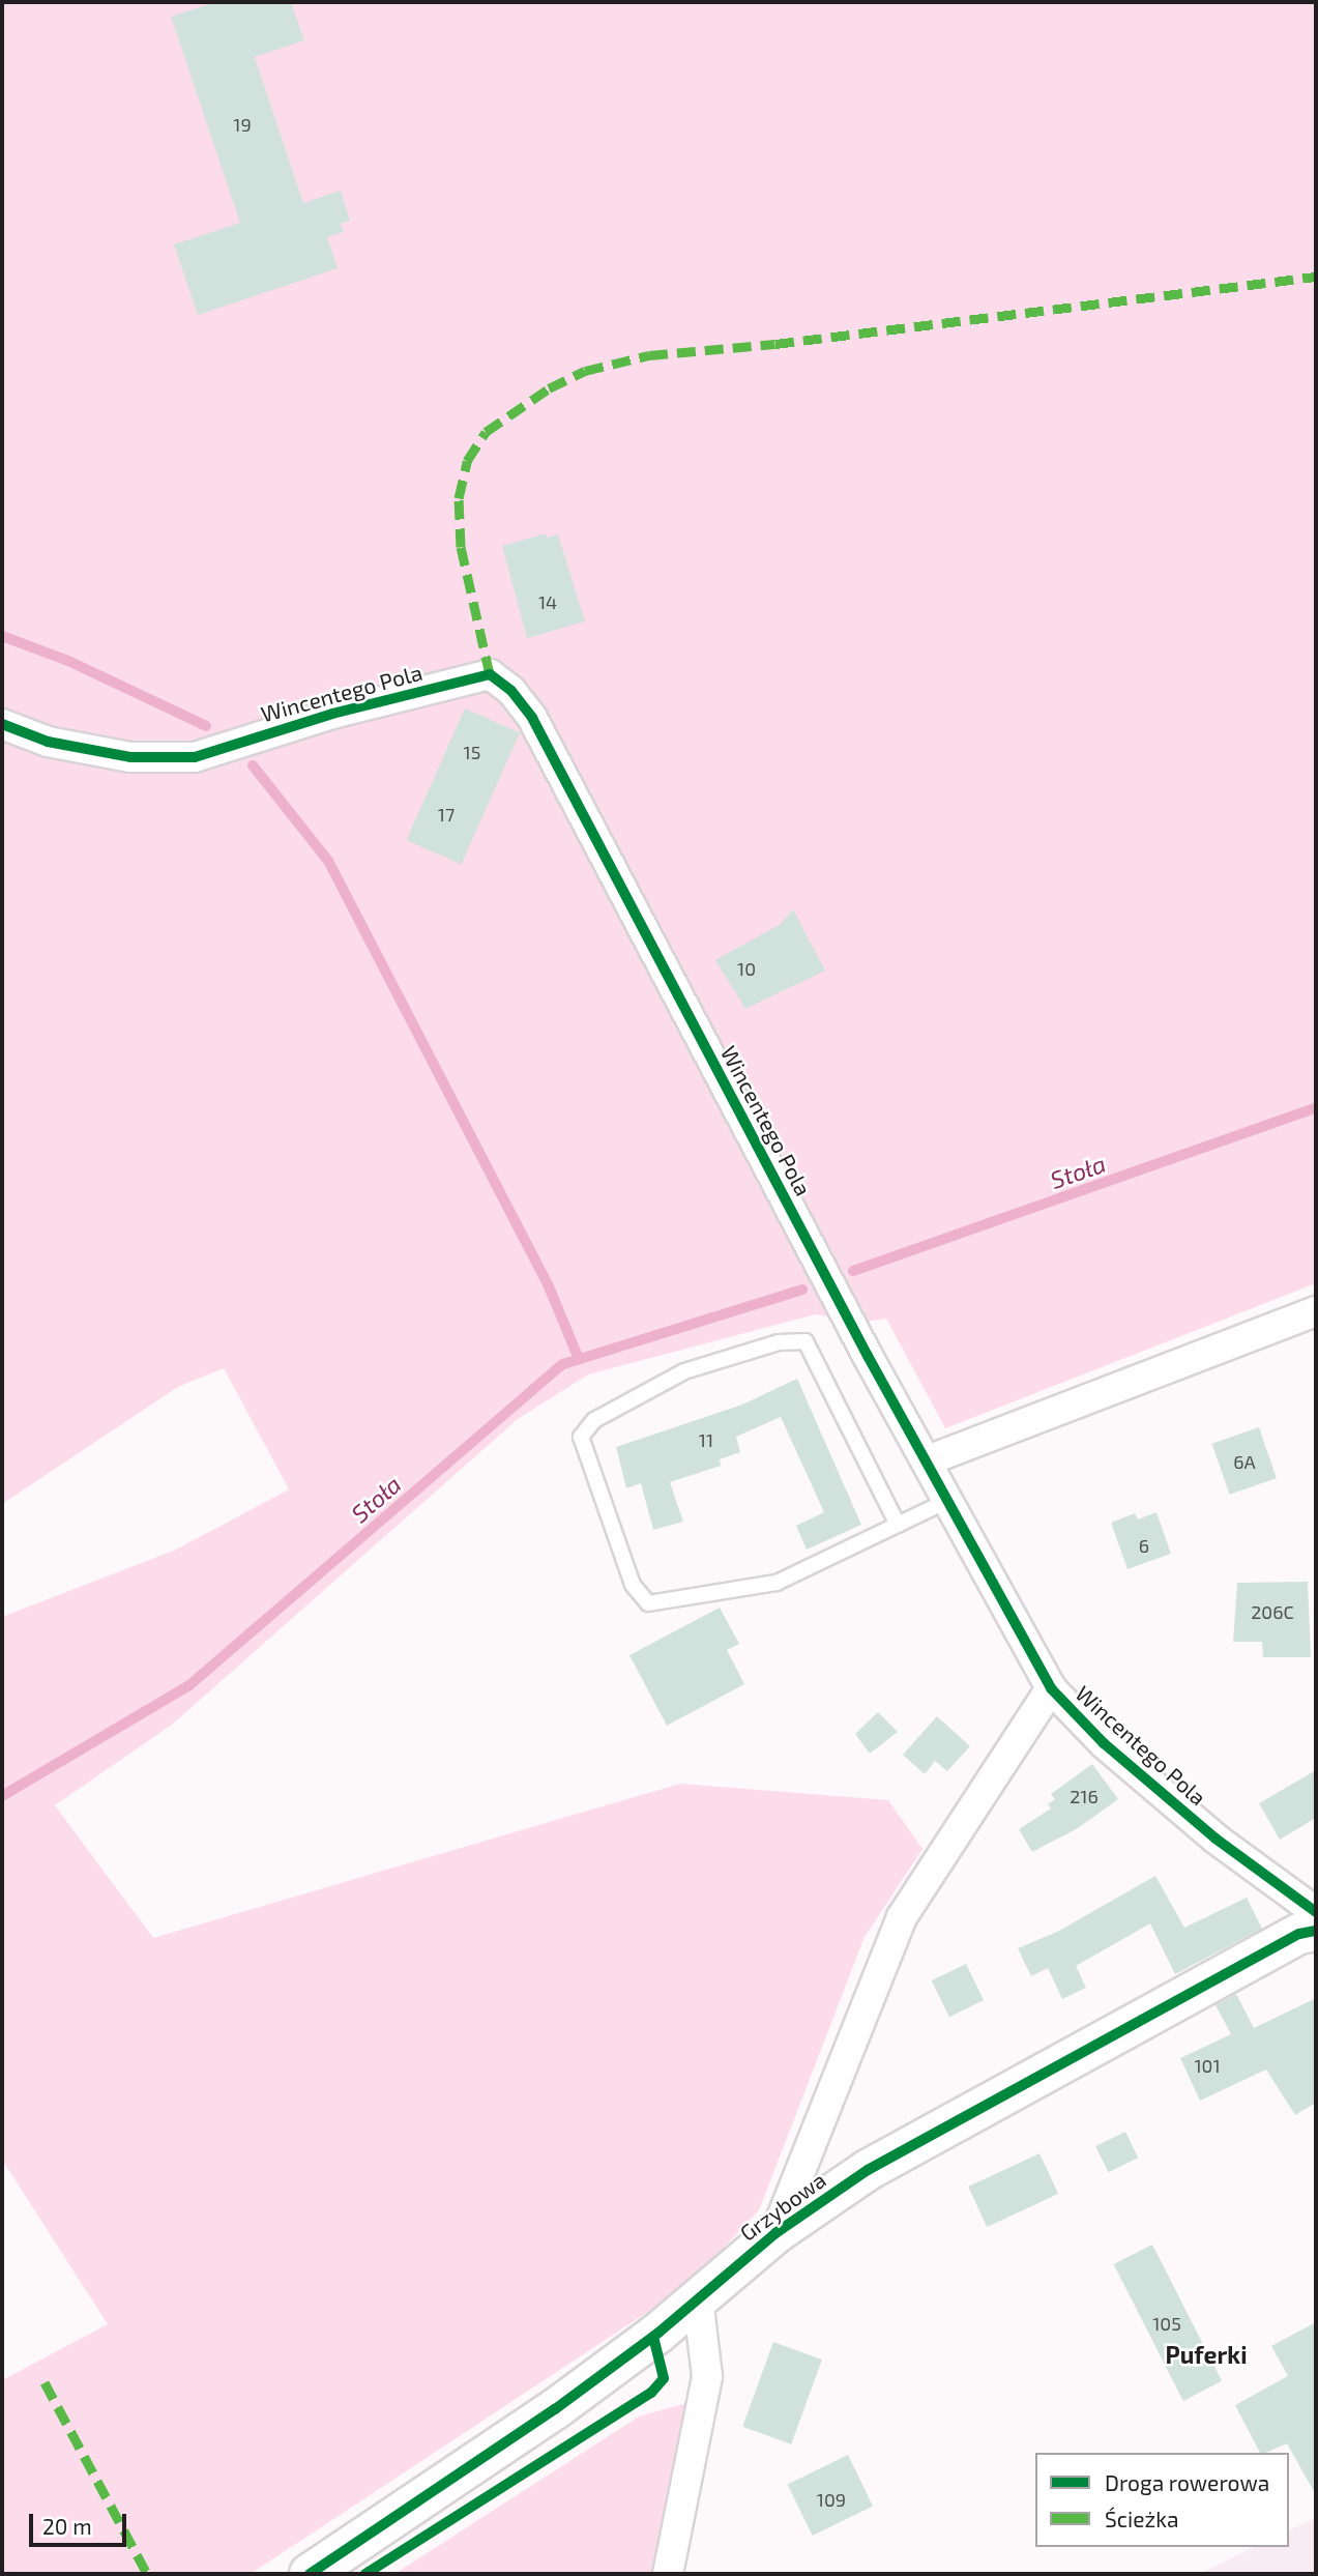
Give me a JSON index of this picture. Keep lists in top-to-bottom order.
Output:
{
  "streets": {
    "street": ["Wincentego Pola", "Grzybowa"]
  },
  "districts": ["Puferki"],
  "water": ["Stoła"],
  "house_numbers": [
    "19",
    "14",
    "15",
    "17",
    "10",
    "11",
    "6A",
    "6",
    "206C",
    "216",
    "101",
    "105",
    "109"
  ],
  "legend": ["Droga rowerowa", "Ścieżka"],
  "scale_bar": "20 m"
}
